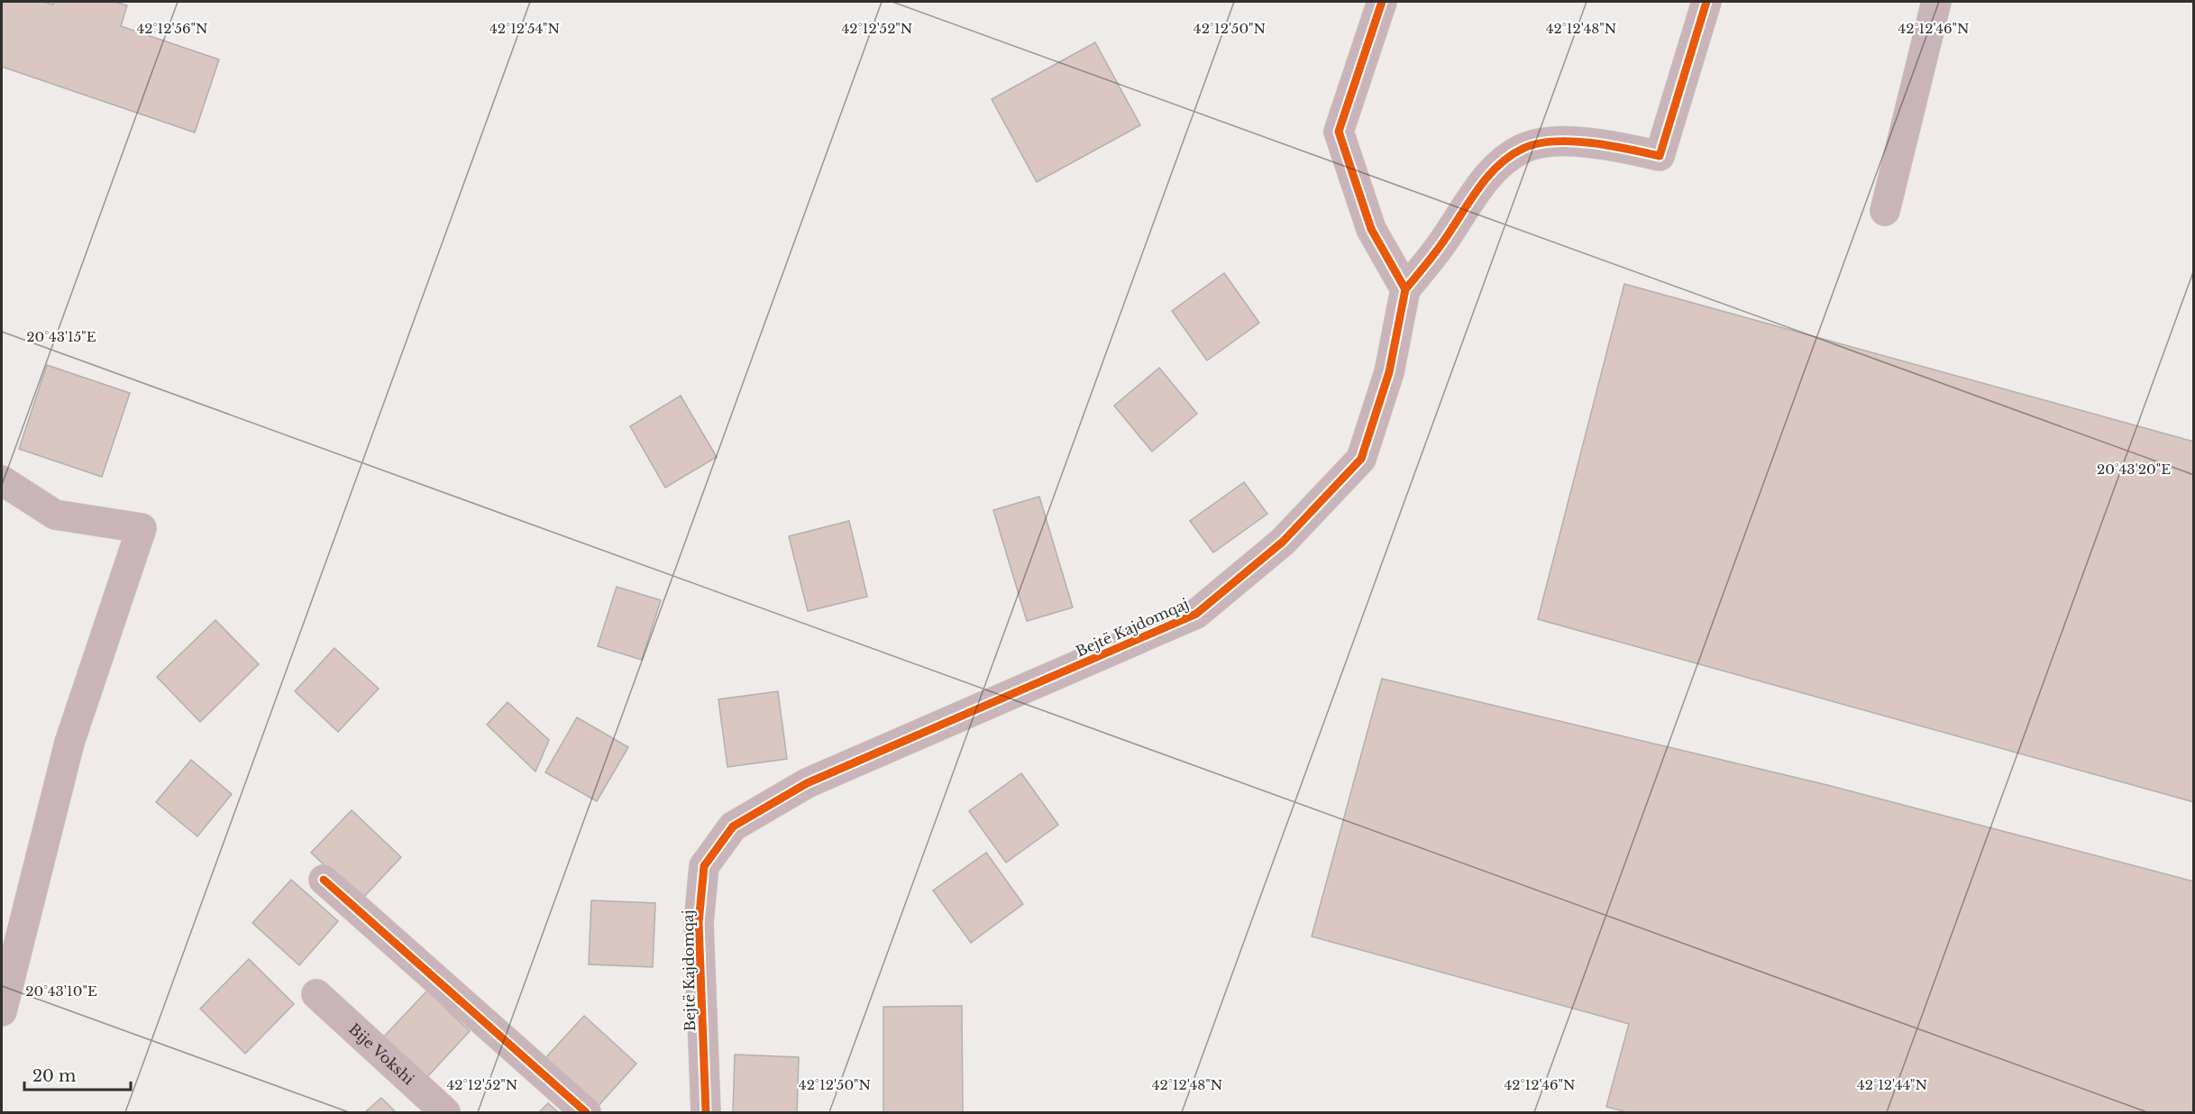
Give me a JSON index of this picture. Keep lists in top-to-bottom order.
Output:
{
  "streets": {
    "street": ["Bejtë Kajdomqaj", "Bije Vokshi"]
  },
  "scale_bar": "20 m",
  "coordinates": [
    "42°12'56\"N",
    "42°12'54\"N",
    "42°12'52\"N",
    "42°12'50\"N",
    "42°12'48\"N",
    "42°12'46\"N",
    "20°43'15\"E",
    "20°43'20\"E",
    "20°43'10\"E",
    "42°12'44\"N"
  ]
}
